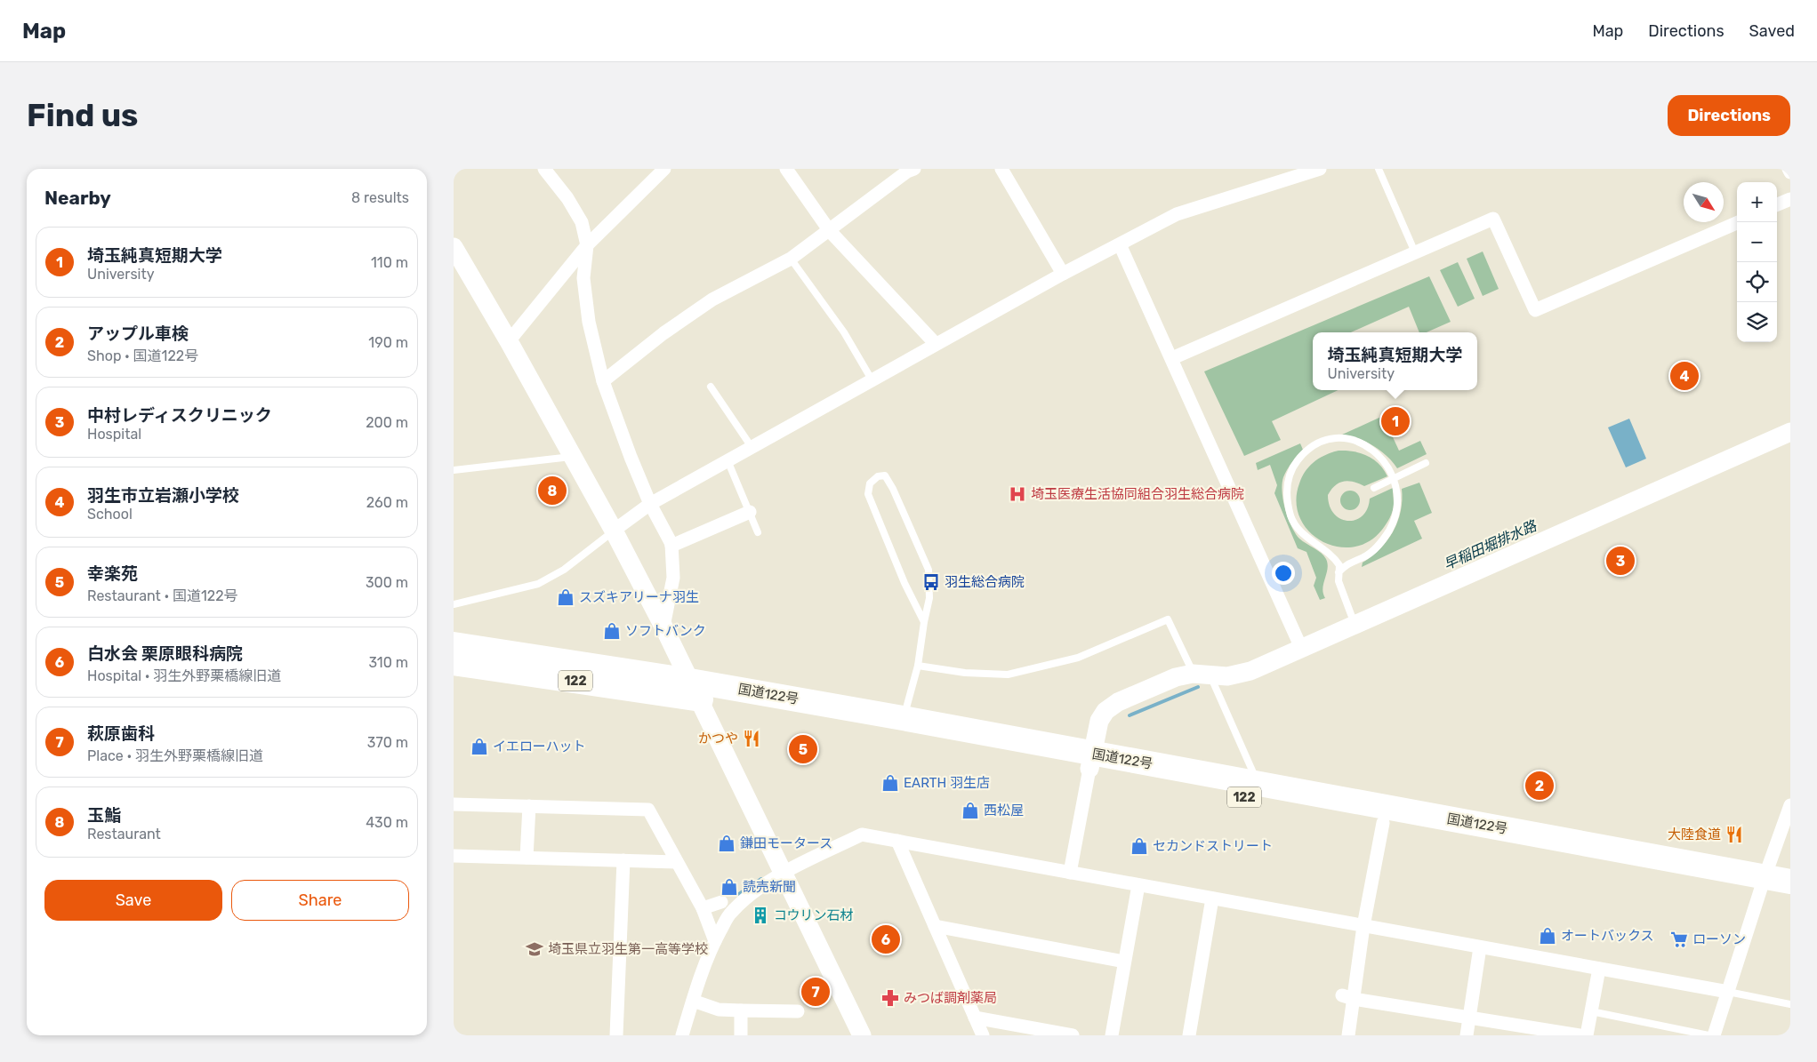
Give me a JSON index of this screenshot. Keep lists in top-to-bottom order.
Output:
{
  "streets": {
    "highway": ["122", "国道122号"]
  },
  "water": ["早稲田堀排水路"],
  "places": {
    "hospital": ["埼玉医療生活協同組合羽生総合病院"],
    "bus stop": ["羽生総合病院"],
    "shop": [
      "スズキアリーナ羽生",
      "ソフトバンク",
      "イエローハット",
      "EARTH 羽生店",
      "西松屋",
      "鎌田モータース",
      "セカンドストリート",
      "読売新聞",
      "オートバックス"
    ],
    "restaurant": ["かつや", "大陸食道"],
    "building": ["コウリン石材"],
    "supermarket": ["ローソン"],
    "school or university": ["埼玉県立羽生第一高等学校"],
    "pharmacy": ["みつば調剤薬局"]
  },
  "north": "bottom right",
  "page": {
    "header": "Map",
    "nav": ["Map", "Directions", "Saved"],
    "buttons": [
      "Directions",
      ["Save", "Share"]
    ],
    "title": "Find us",
    "heading": ["Nearby", "8 results"],
    "map_buttons": ["+", "−"],
    "list": [
      {
        "mark": "1",
        "name": "埼玉純真短期大学",
        "note": "University",
        "value": "110 m"
      },
      {
        "mark": "2",
        "name": "アップル車検",
        "note": "Shop · 国道122号",
        "value": "190 m"
      },
      {
        "mark": "3",
        "name": "中村レディスクリニック",
        "note": "Hospital",
        "value": "200 m"
      },
      {
        "mark": "4",
        "name": "羽生市立岩瀬小学校",
        "note": "School",
        "value": "260 m"
      },
      {
        "mark": "5",
        "name": "幸楽苑",
        "note": "Restaurant · 国道122号",
        "value": "300 m"
      },
      {
        "mark": "6",
        "name": "白水会 栗原眼科病院",
        "note": "Hospital · 羽生外野栗橋線旧道",
        "value": "310 m"
      },
      {
        "mark": "7",
        "name": "萩原歯科",
        "note": "Place · 羽生外野栗橋線旧道",
        "value": "370 m"
      },
      {
        "mark": "8",
        "name": "玉鮨",
        "note": "Restaurant",
        "value": "430 m"
      }
    ],
    "popup": ["埼玉純真短期大学", "University"],
    "pins": [
      "4",
      "1",
      "8",
      "3",
      "5",
      "2",
      "6",
      "7"
    ]
  }
}
